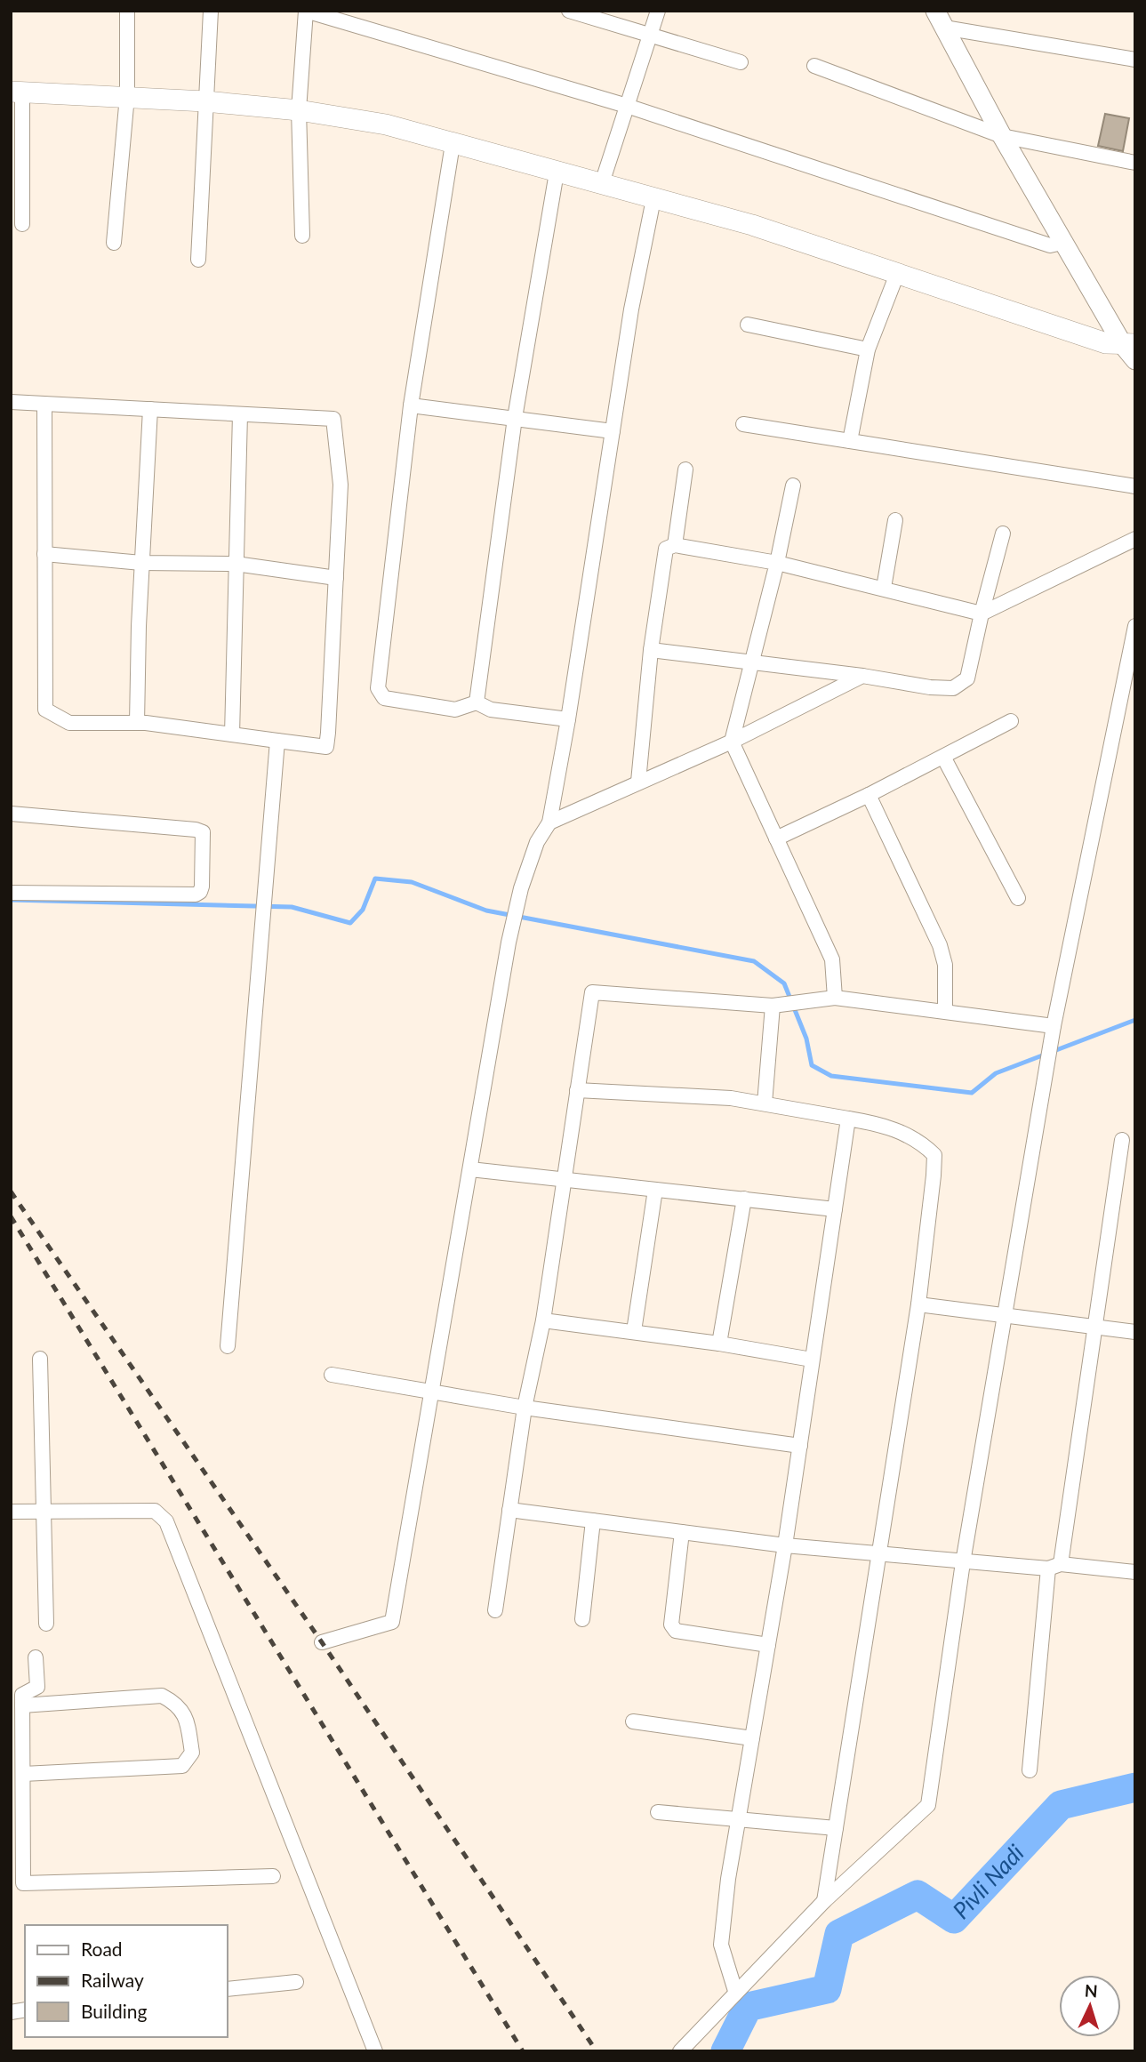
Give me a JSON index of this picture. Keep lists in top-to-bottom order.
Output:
{
  "water": ["Pivli Nadi"],
  "legend": ["Road", "Railway", "Building"],
  "north": "top"
}
